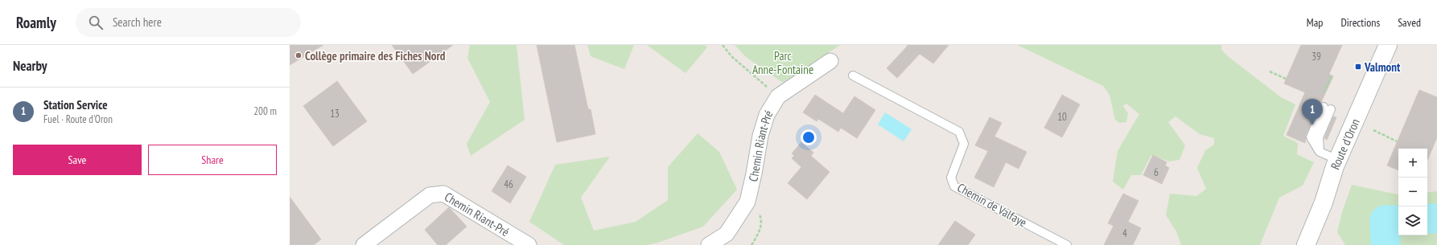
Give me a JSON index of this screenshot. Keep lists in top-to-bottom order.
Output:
{
  "streets": {
    "main road": ["Route d'Oron"],
    "street": ["Chemin Riant-Pré"],
    "lane": ["Chemin de Valfaye"]
  },
  "parks": ["Parc Anne-Fontaine"],
  "places": {
    "other": ["Collège primaire des Fiches Nord"],
    "transit": ["Valmont"]
  },
  "house_numbers": [
    "39",
    "13",
    "10",
    "6",
    "46",
    "4"
  ],
  "page": {
    "header": "Roamly",
    "search": "Search here",
    "nav": ["Map", "Directions", "Saved"],
    "heading": "Nearby",
    "list": [
      {
        "mark": "1",
        "name": "Station Service",
        "note": "Fuel · Route d'Oron",
        "value": "200 m"
      }
    ],
    "pins": "1",
    "buttons": ["Save", "Share"],
    "map_buttons": ["+", "−"]
  }
}
